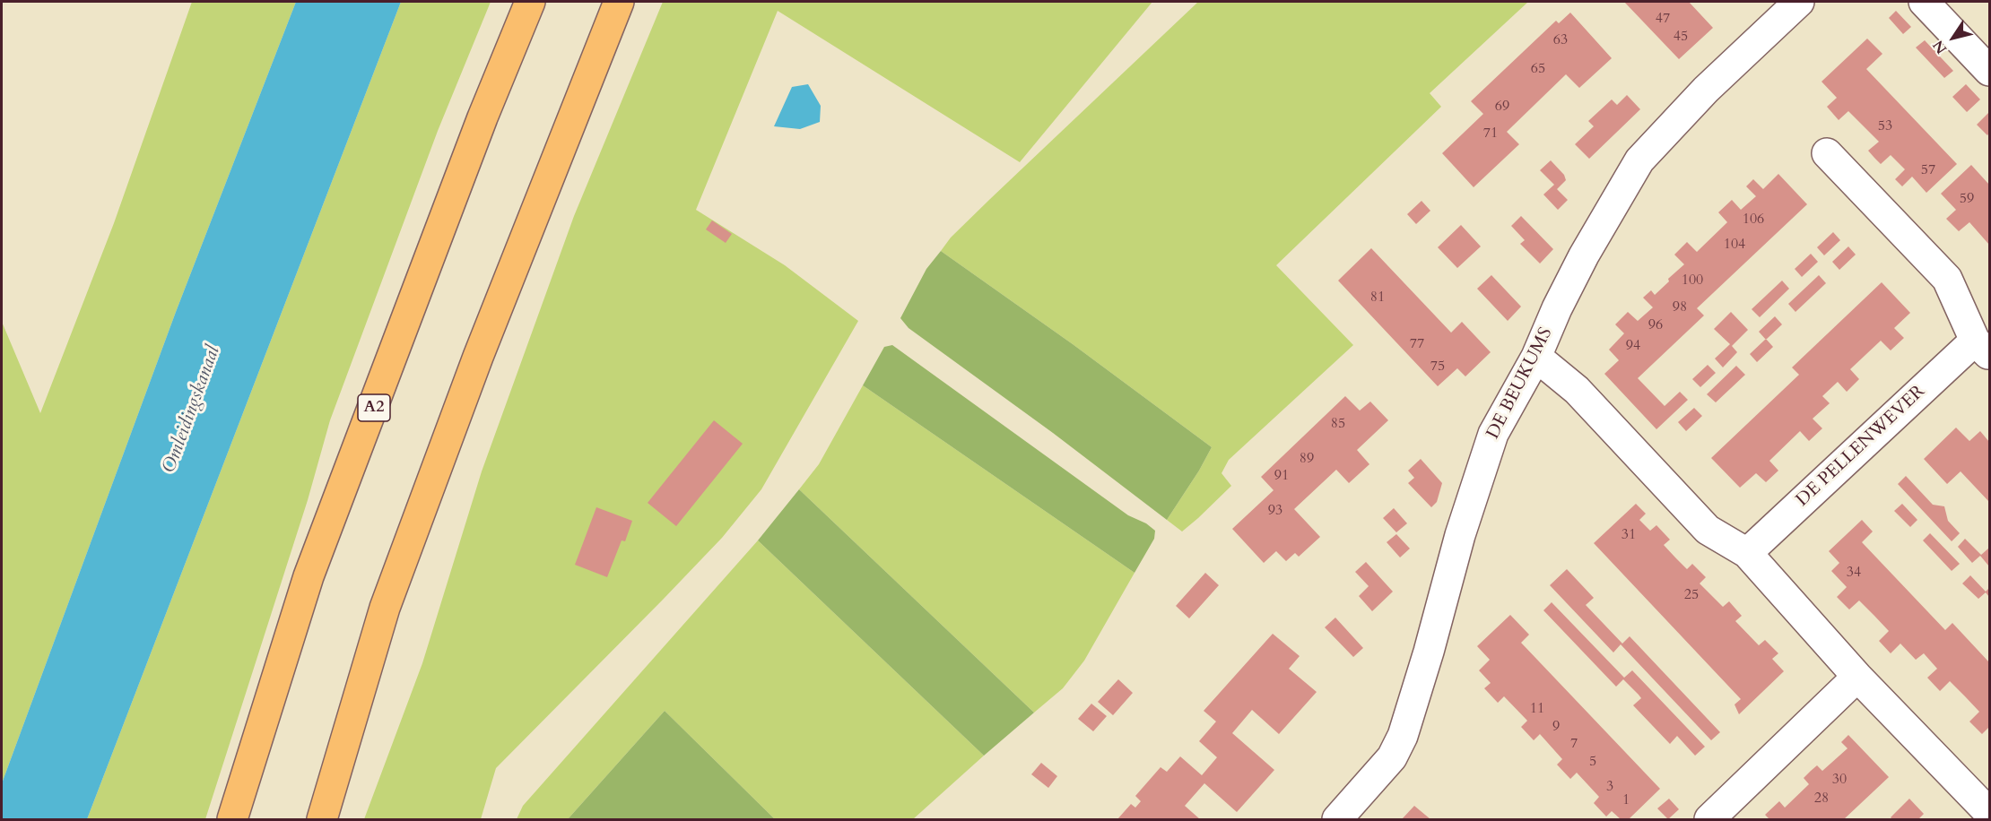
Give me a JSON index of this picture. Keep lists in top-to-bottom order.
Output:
{
  "streets": {
    "highway": ["A2"],
    "street": ["DE BEUKUMS", "DE PELLENWEVER"]
  },
  "water": ["Omleidingskanaal"],
  "house_numbers": [
    "47",
    "45",
    "63",
    "65",
    "69",
    "53",
    "71",
    "57",
    "59",
    "106",
    "104",
    "100",
    "81",
    "98",
    "96",
    "77",
    "94",
    "75",
    "85",
    "89",
    "91",
    "93",
    "31",
    "34",
    "25",
    "11",
    "9",
    "7",
    "5",
    "30",
    "3",
    "28",
    "1"
  ],
  "north": "bottom left"
}
